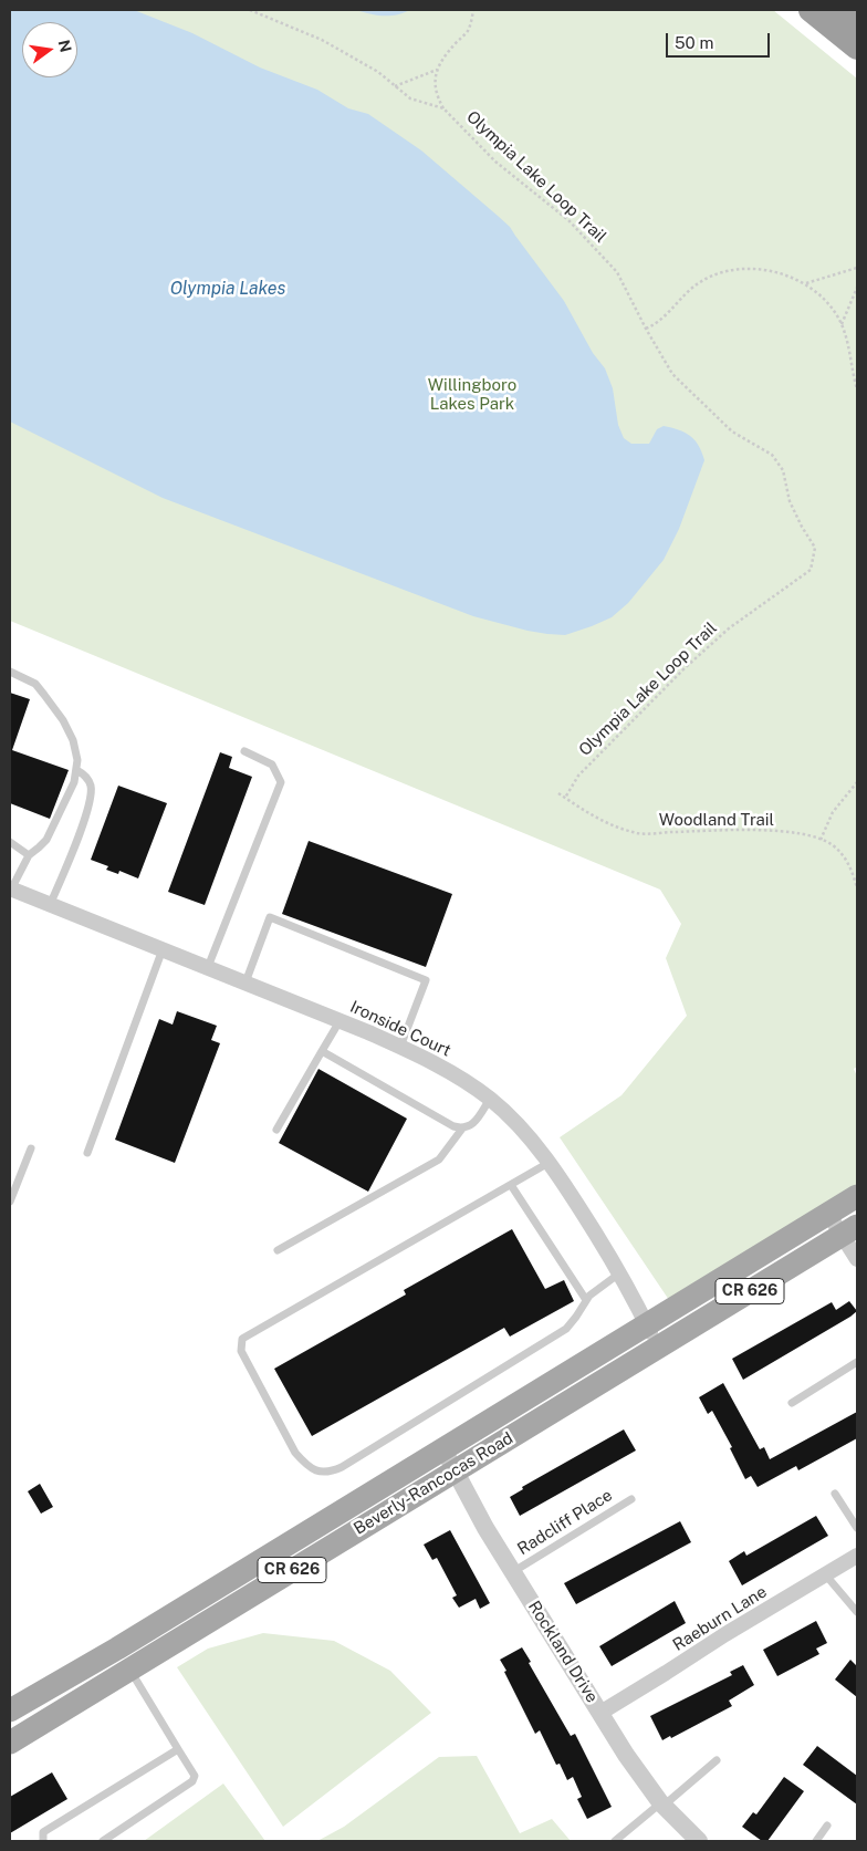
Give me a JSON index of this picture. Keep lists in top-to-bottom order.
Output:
{
  "streets": {
    "main road": ["CR 626", "Beverly-Rancocas Road"],
    "street": ["Ironside Court", "Raeburn Lane", "Rockland Drive"],
    "lane": ["Radcliff Place"],
    "path": ["Olympia Lake Loop Trail", "Woodland Trail"]
  },
  "crossings": [
    ["Olympia Lake Loop Trail", "Woodland Trail"],
    ["Ironside Court", "Beverly-Rancocas Road"],
    ["Beverly-Rancocas Road", "Rockland Drive"],
    ["Radcliff Place", "Rockland Drive"],
    ["Raeburn Lane", "Rockland Drive"]
  ],
  "water": ["Olympia Lakes"],
  "parks": ["Willingboro Lakes Park"],
  "scale_bar": "50 m",
  "north": "right"
}
